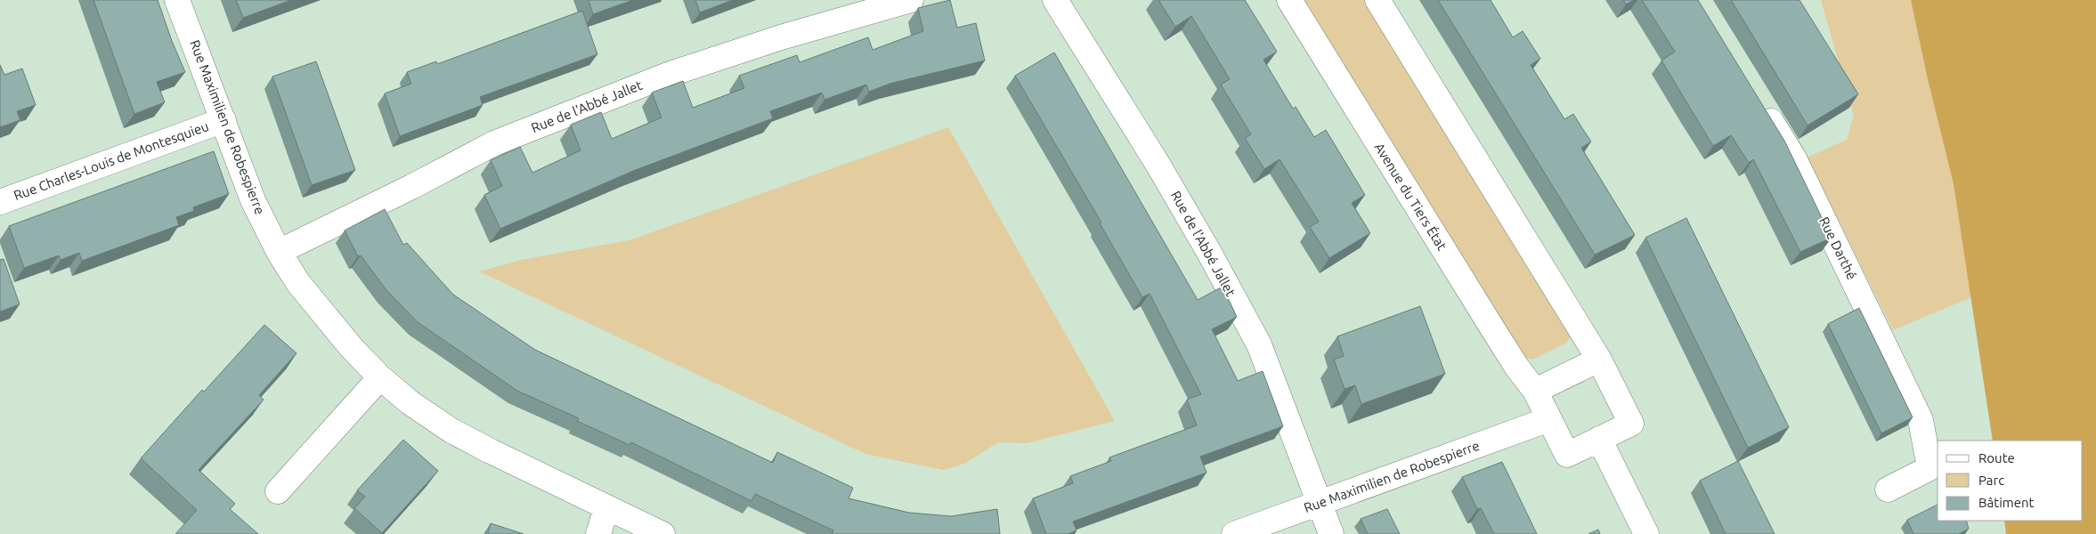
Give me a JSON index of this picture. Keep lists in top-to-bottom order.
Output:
{
  "streets": {
    "street": [
      "Rue de l'Abbé Jallet",
      "Rue Maximilien de Robespierre",
      "Rue Charles-Louis de Montesquieu",
      "Avenue du Tiers État",
      "Rue Darthé"
    ]
  },
  "crossings": [
    ["Rue de l'Abbé Jallet", "Rue Maximilien de Robespierre"],
    ["Rue Maximilien de Robespierre", "Rue Charles-Louis de Montesquieu"],
    ["Rue Maximilien de Robespierre", "Avenue du Tiers État"]
  ],
  "legend": ["Route", "Parc", "Bâtiment"]
}
